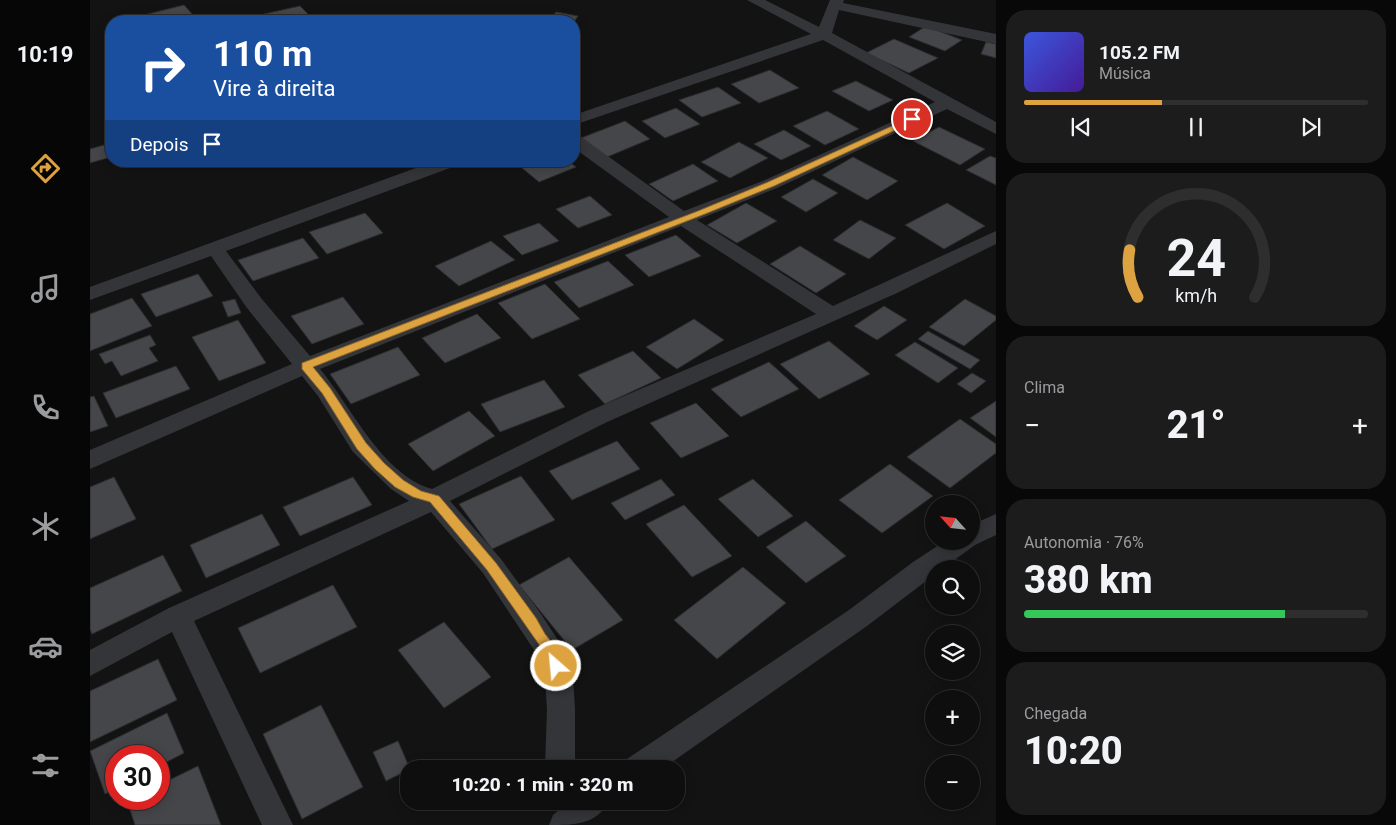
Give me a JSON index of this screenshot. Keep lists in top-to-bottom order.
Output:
{
  "north": "top left",
  "page": {
    "tabs": "10:19",
    "turn": ["110 m", "Vire à direita"],
    "song": ["105.2 FM", "Música"],
    "then": "Depois",
    "tile": [
      "Clima",
      ["Autonomia · 76%", "380 km"],
      ["Chegada", "10:20"]
    ],
    "heat": ["−", "21°", "+"],
    "map_buttons": ["+", "−"],
    "limit": "30",
    "trip": "10:20 · 1 min · 320 m",
    "gauge": ["24", "km/h"]
  }
}
